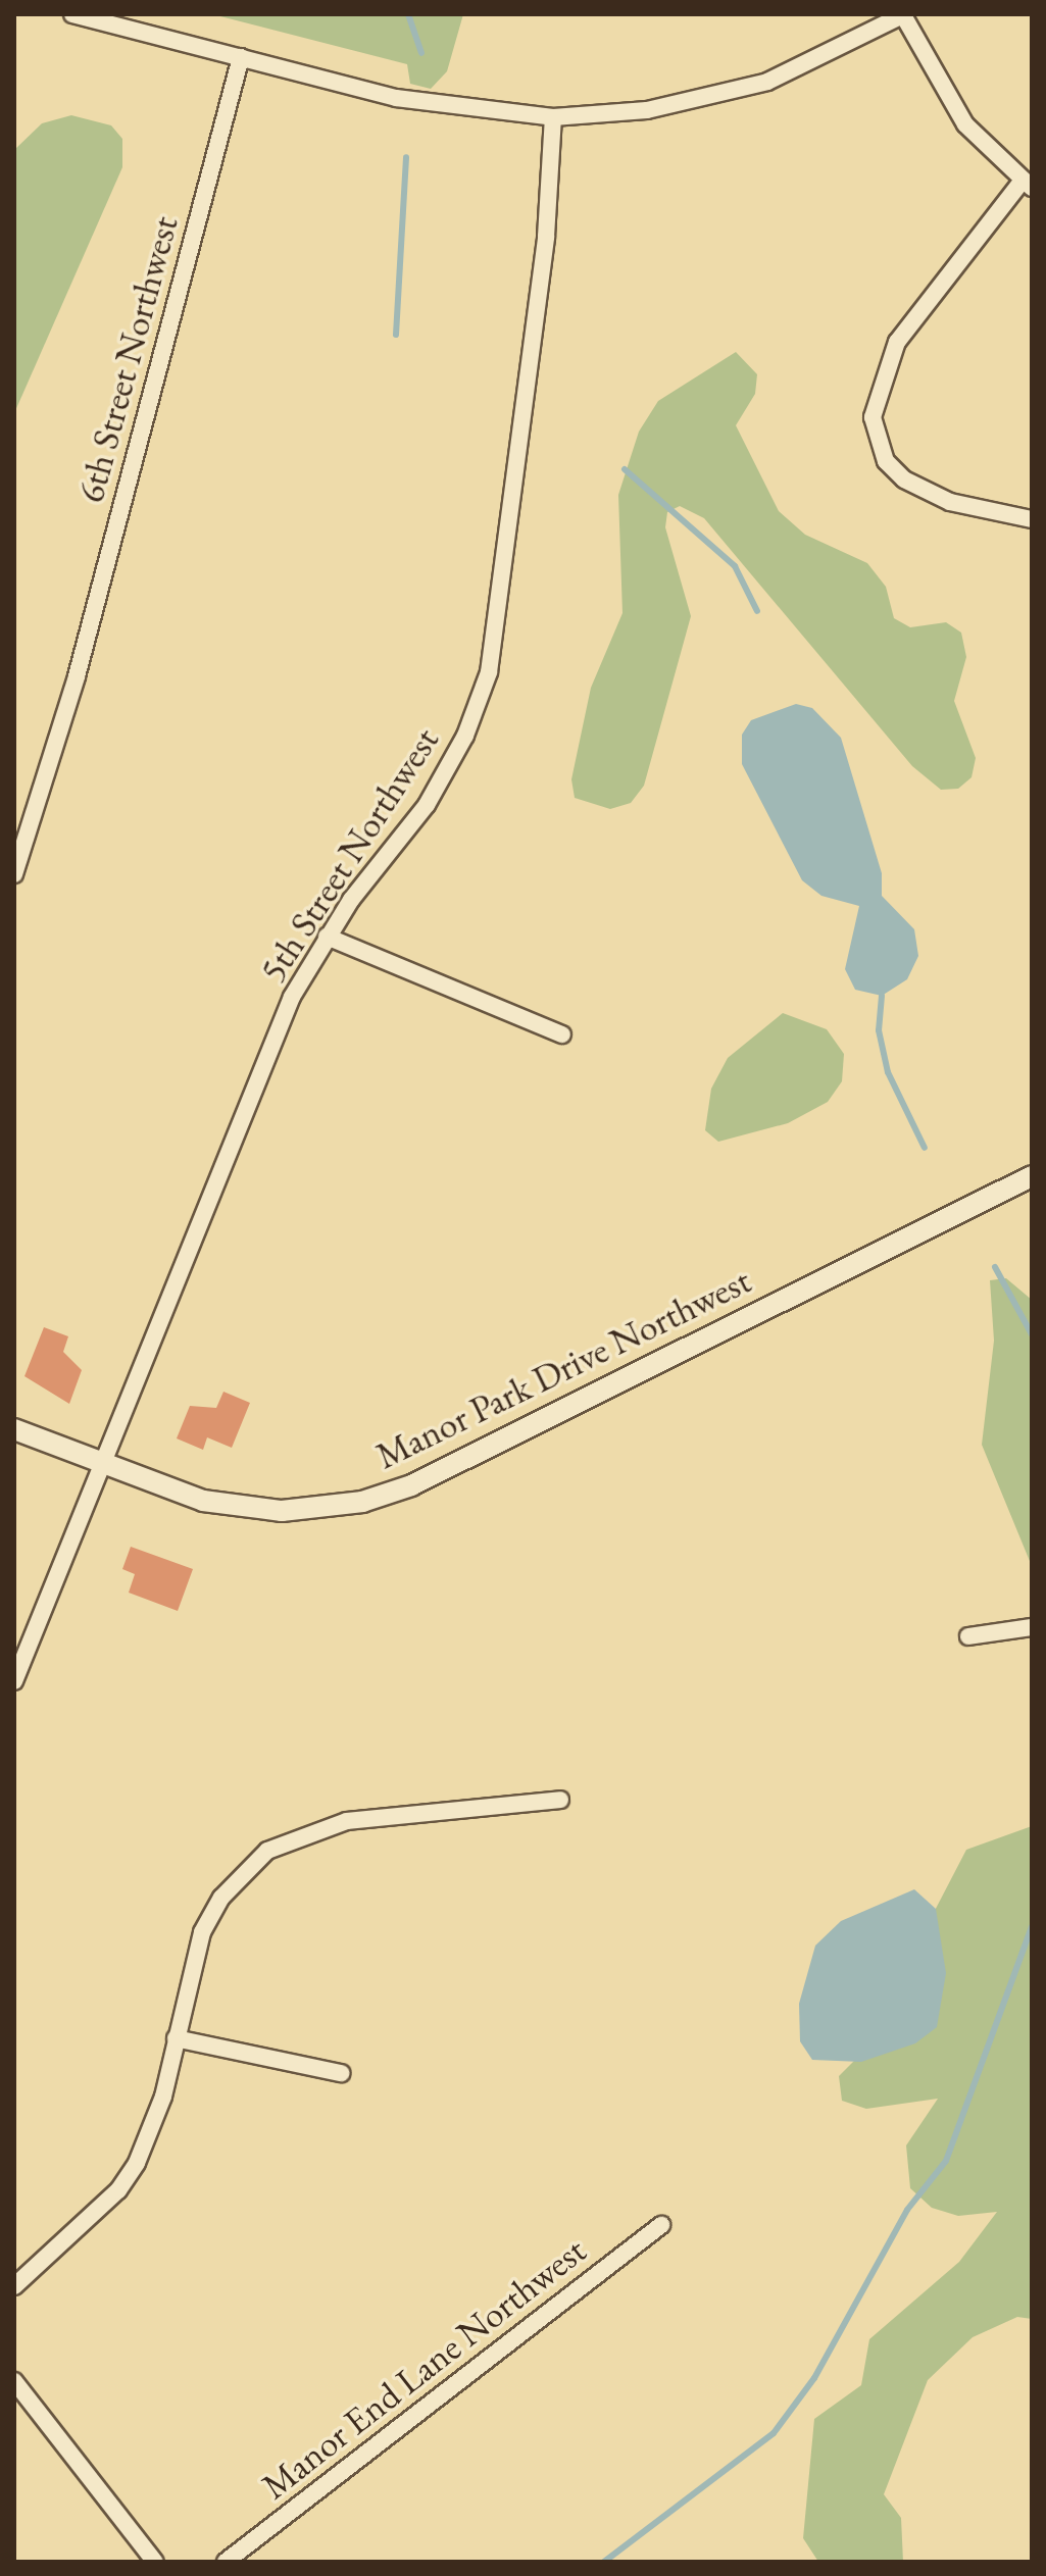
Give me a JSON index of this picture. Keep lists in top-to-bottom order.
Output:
{
  "streets": {
    "street": [
      "6th Street Northwest",
      "5th Street Northwest",
      "Manor Park Drive Northwest",
      "Manor End Lane Northwest"
    ]
  },
  "crossings": [
    ["5th Street Northwest", "Manor Park Drive Northwest"]
  ]
}
